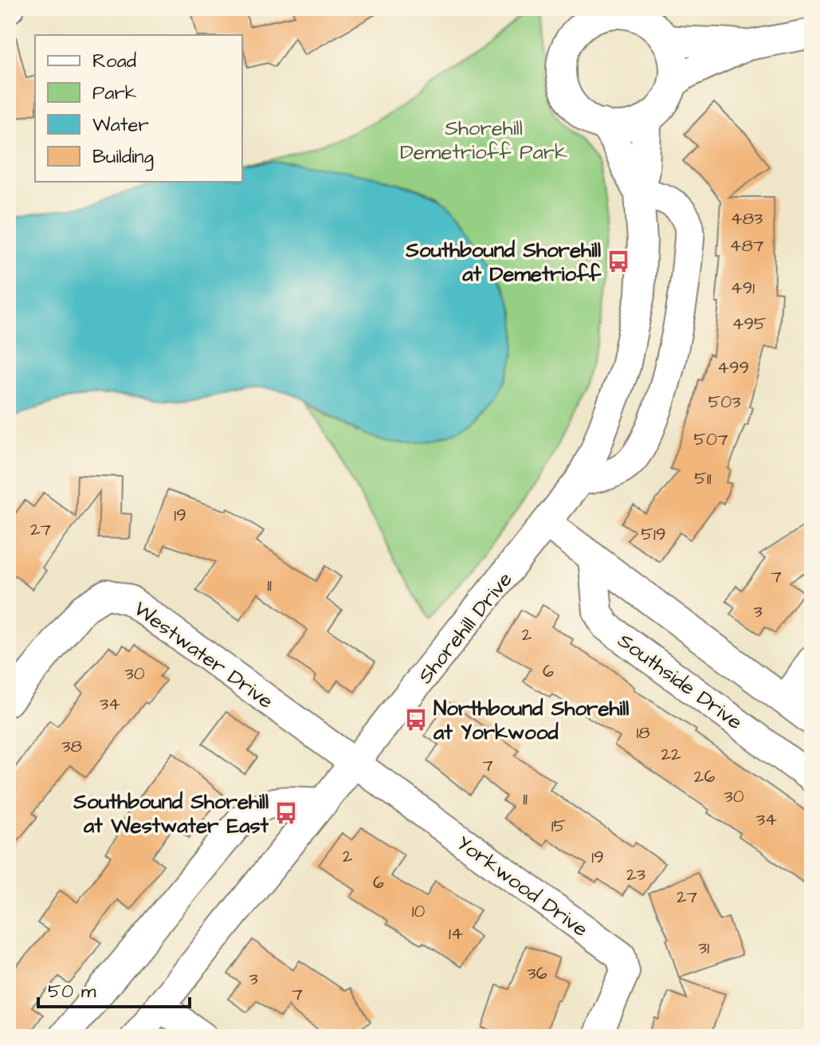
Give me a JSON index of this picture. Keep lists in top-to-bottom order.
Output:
{
  "streets": {
    "street": [
      "Shorehill Drive",
      "Westwater Drive",
      "Southside Drive",
      "Yorkwood Drive"
    ]
  },
  "crossings": [
    ["Shorehill Drive", "Westwater Drive"],
    ["Shorehill Drive", "Yorkwood Drive"],
    ["Westwater Drive", "Yorkwood Drive"]
  ],
  "parks": ["Shorehill Demetrioff Park"],
  "places": {
    "bus stop": ["Southbound Shorehill at Demetrioff", "Northbound Shorehill at Yorkwood", "Southbound Shorehill at Westwater East"]
  },
  "house_numbers": [
    "483",
    "487",
    "491",
    "495",
    "499",
    "503",
    "507",
    "511",
    "19",
    "27",
    "519",
    "7",
    "11",
    "3",
    "2",
    "6",
    "30",
    "34",
    "18",
    "38",
    "22",
    "7",
    "26",
    "30",
    "11",
    "34",
    "15",
    "2",
    "19",
    "23",
    "6",
    "27",
    "10",
    "14",
    "31",
    "36",
    "3",
    "7"
  ],
  "legend": [
    "Road",
    "Park",
    "Water",
    "Building"
  ],
  "scale_bar": "50 m"
}
